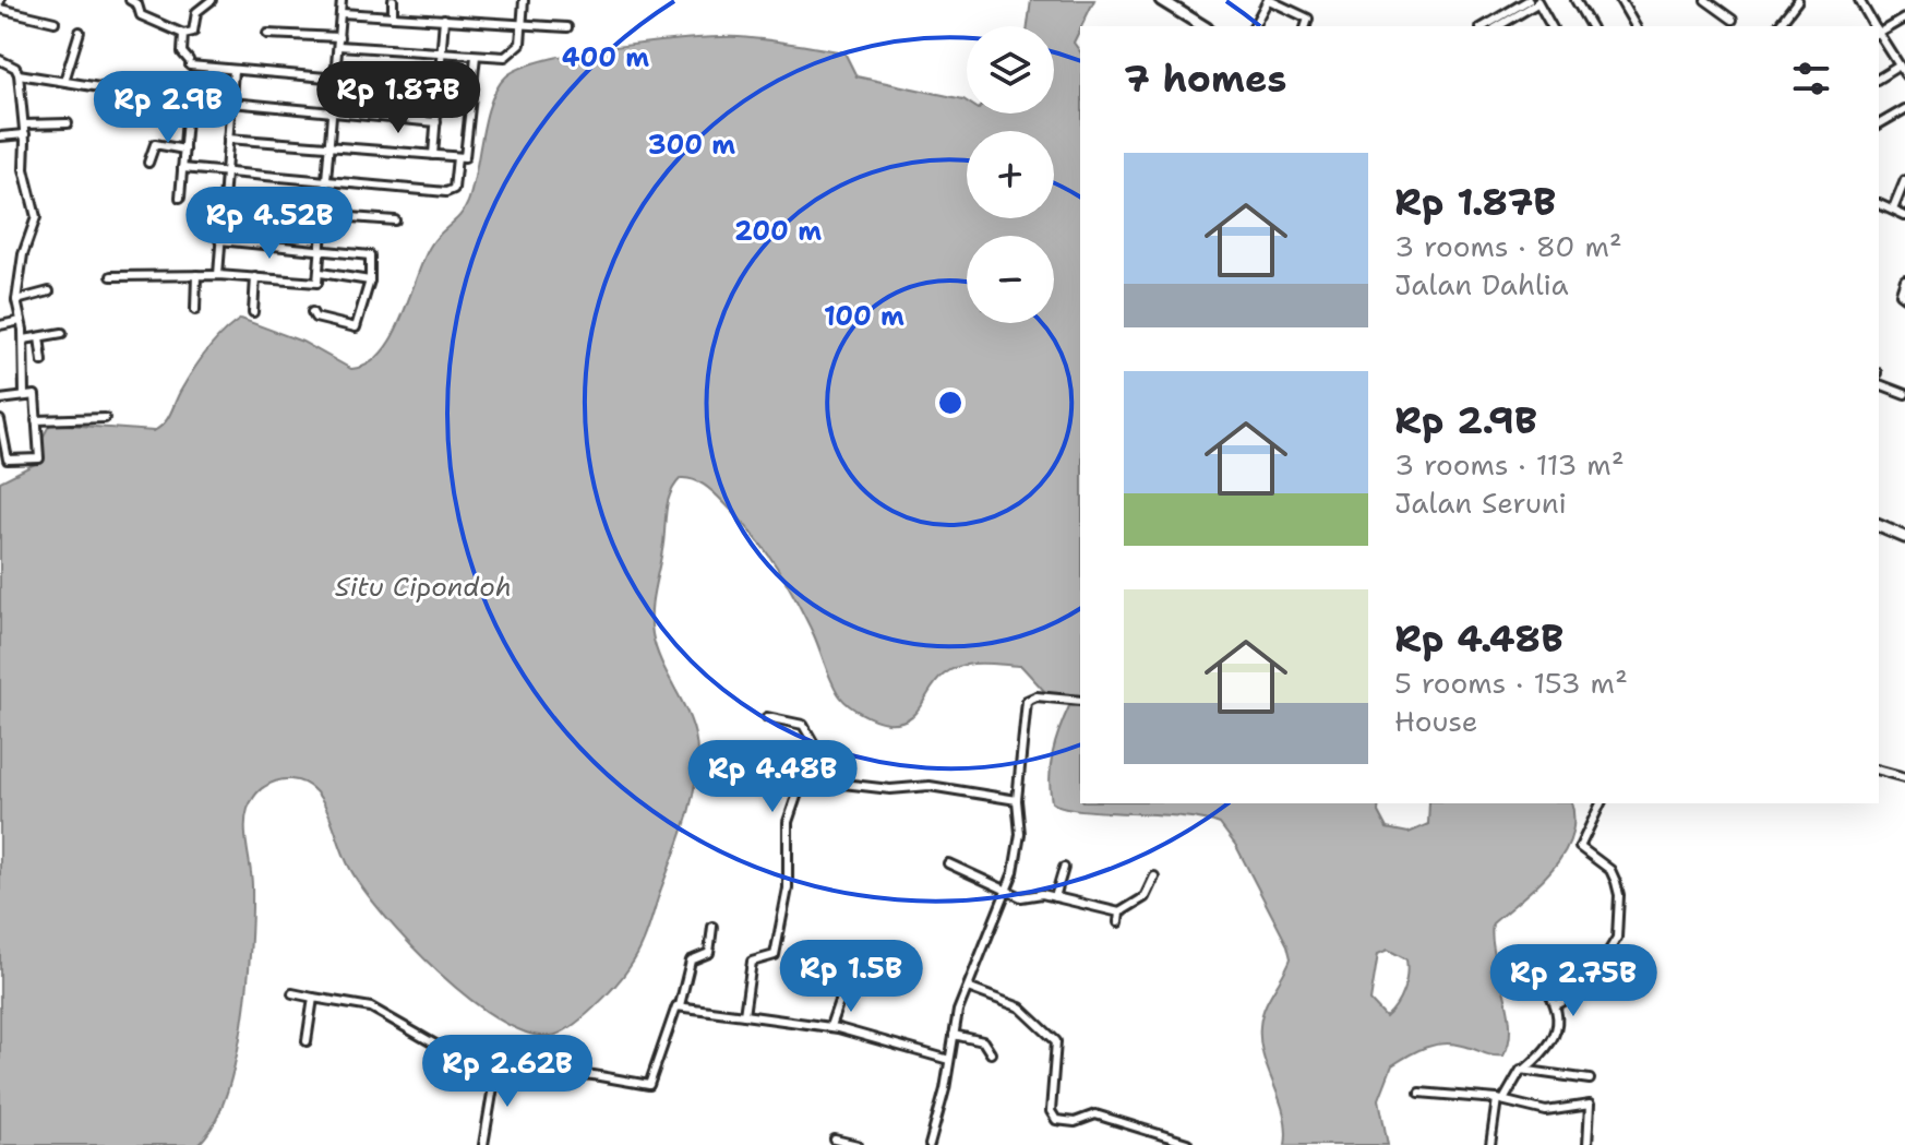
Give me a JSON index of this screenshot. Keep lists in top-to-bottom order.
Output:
{
  "water": ["Situ Cipondoh"],
  "page": {
    "map_buttons": ["+", "−"],
    "heading": "7 homes",
    "price": [
      "Rp 1.87B",
      "Rp 2.9B",
      "Rp 4.52B",
      "Rp 4.48B",
      "Rp 1.5B",
      "Rp 2.75B",
      "Rp 2.62B"
    ],
    "list": [
      {
        "name": "Rp 1.87B",
        "note": "3 rooms · 80 m² · Jalan Dahlia"
      },
      {
        "name": "Rp 2.9B",
        "note": "3 rooms · 113 m² · Jalan Seruni"
      },
      {
        "name": "Rp 4.48B",
        "note": "5 rooms · 153 m² · House"
      }
    ]
  },
  "rings": [
    "400 m",
    "300 m",
    "200 m",
    "100 m"
  ]
}
